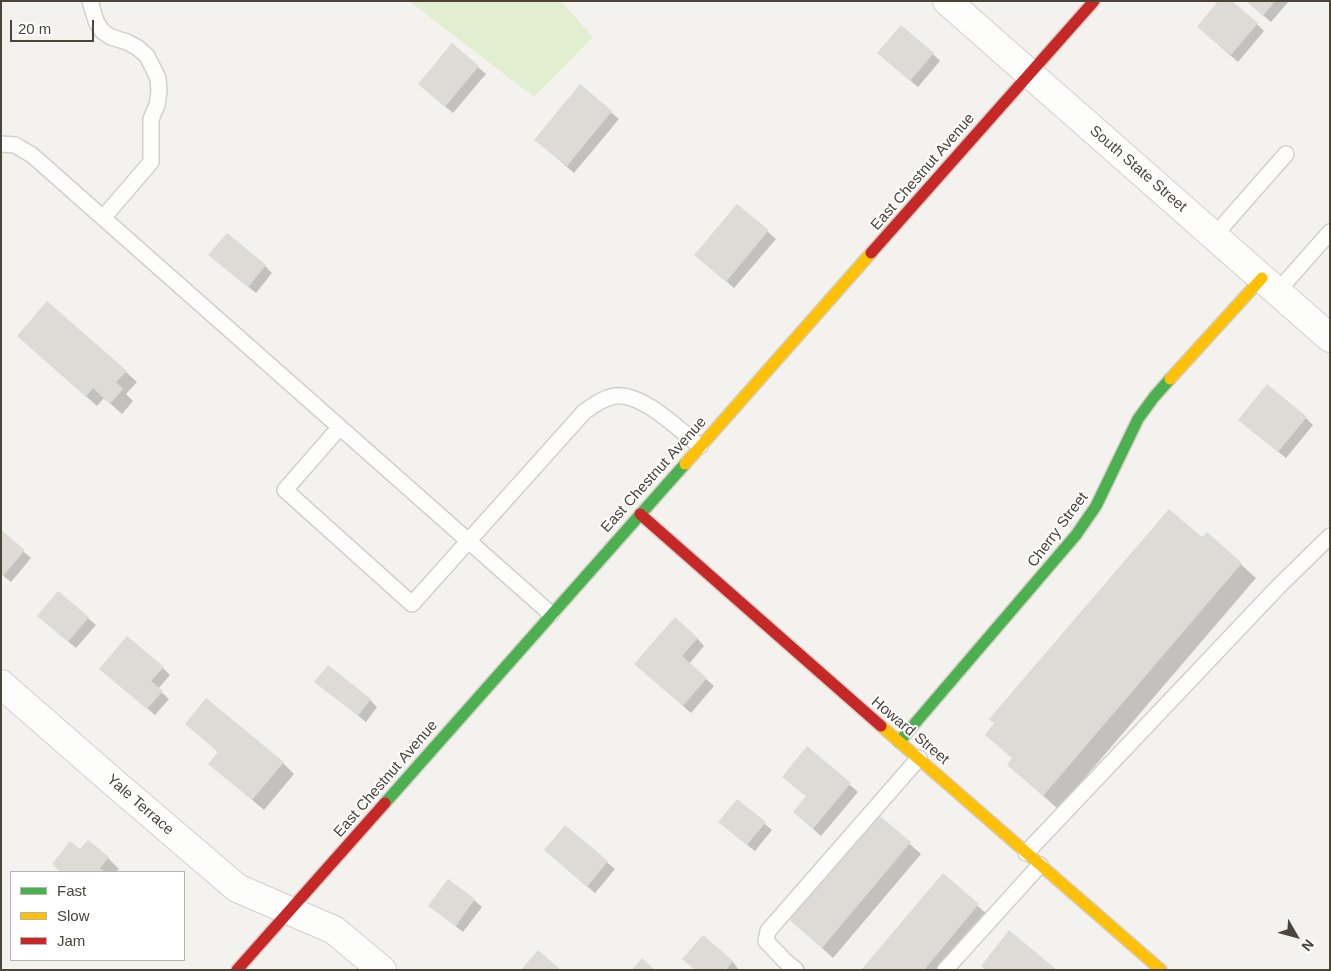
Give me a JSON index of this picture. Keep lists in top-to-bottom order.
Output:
{
  "streets": {
    "street": [
      "South State Street",
      "East Chestnut Avenue",
      "Cherry Street",
      "Howard Street",
      "Yale Terrace"
    ]
  },
  "crossings": [
    ["South State Street", "East Chestnut Avenue"],
    ["South State Street", "Cherry Street"],
    ["East Chestnut Avenue", "Howard Street"],
    ["East Chestnut Avenue", "Yale Terrace"],
    ["Cherry Street", "Howard Street"]
  ],
  "legend": ["Fast", "Slow", "Jam"],
  "scale_bar": "20 m",
  "north": "bottom right"
}
